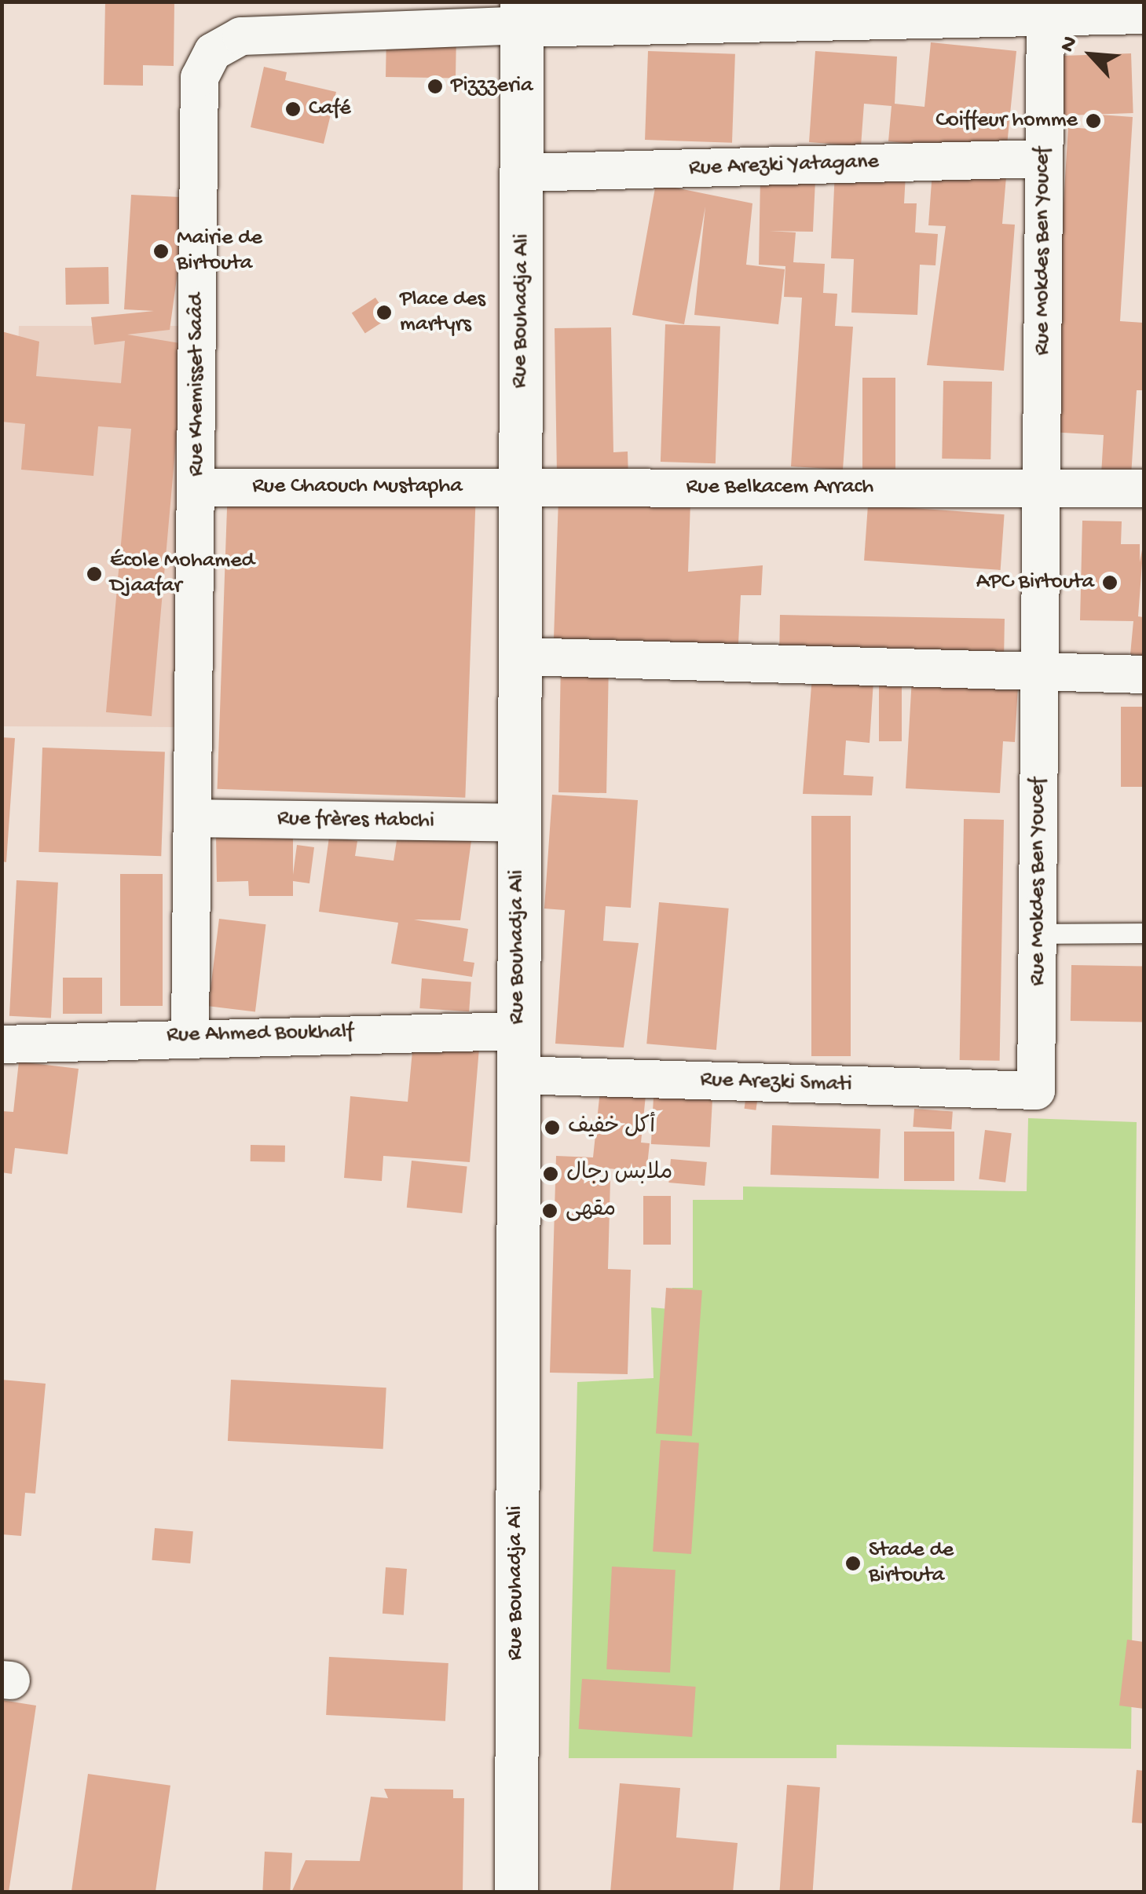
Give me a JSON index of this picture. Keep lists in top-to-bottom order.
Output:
{
  "streets": {
    "main road": ["Rue Bouhadja Ali"],
    "street": [
      "Rue Arezki Yatagane",
      "Rue Mokdes Ben Youcef",
      "Rue Khemisset Saâd",
      "Rue Chaouch Mustapha",
      "Rue Belkacem Arrach",
      "Rue frères Habchi",
      "Rue Ahmed Boukhalf",
      "Rue Arezki Smati"
    ]
  },
  "crossings": [
    ["Rue Arezki Yatagane", "Rue Mokdes Ben Youcef"],
    ["Rue Arezki Yatagane", "Rue Bouhadja Ali"],
    ["Rue Mokdes Ben Youcef", "Rue Belkacem Arrach"],
    ["Rue Mokdes Ben Youcef", "Rue Arezki Smati"],
    ["Rue Bouhadja Ali", "Rue Khemisset Saâd"],
    ["Rue Bouhadja Ali", "Rue Chaouch Mustapha"],
    ["Rue Bouhadja Ali", "Rue Belkacem Arrach"],
    ["Rue Bouhadja Ali", "Rue frères Habchi"],
    ["Rue Bouhadja Ali", "Rue Ahmed Boukhalf"],
    ["Rue Bouhadja Ali", "Rue Arezki Smati"],
    ["Rue Khemisset Saâd", "Rue Chaouch Mustapha"],
    ["Rue Khemisset Saâd", "Rue frères Habchi"],
    ["Rue Khemisset Saâd", "Rue Ahmed Boukhalf"],
    ["Rue Chaouch Mustapha", "Rue Belkacem Arrach"]
  ],
  "places": [
    "Pizzzeria",
    "Café",
    "Coiffeur homme",
    "Mairie de Birtouta",
    "Place des martyrs",
    "École Mohamed Djaafar",
    "APC Birtouta",
    "أكل خفيف",
    "ملابس رجال",
    "مقهى",
    "Stade de Birtouta"
  ],
  "north": "top left"
}
